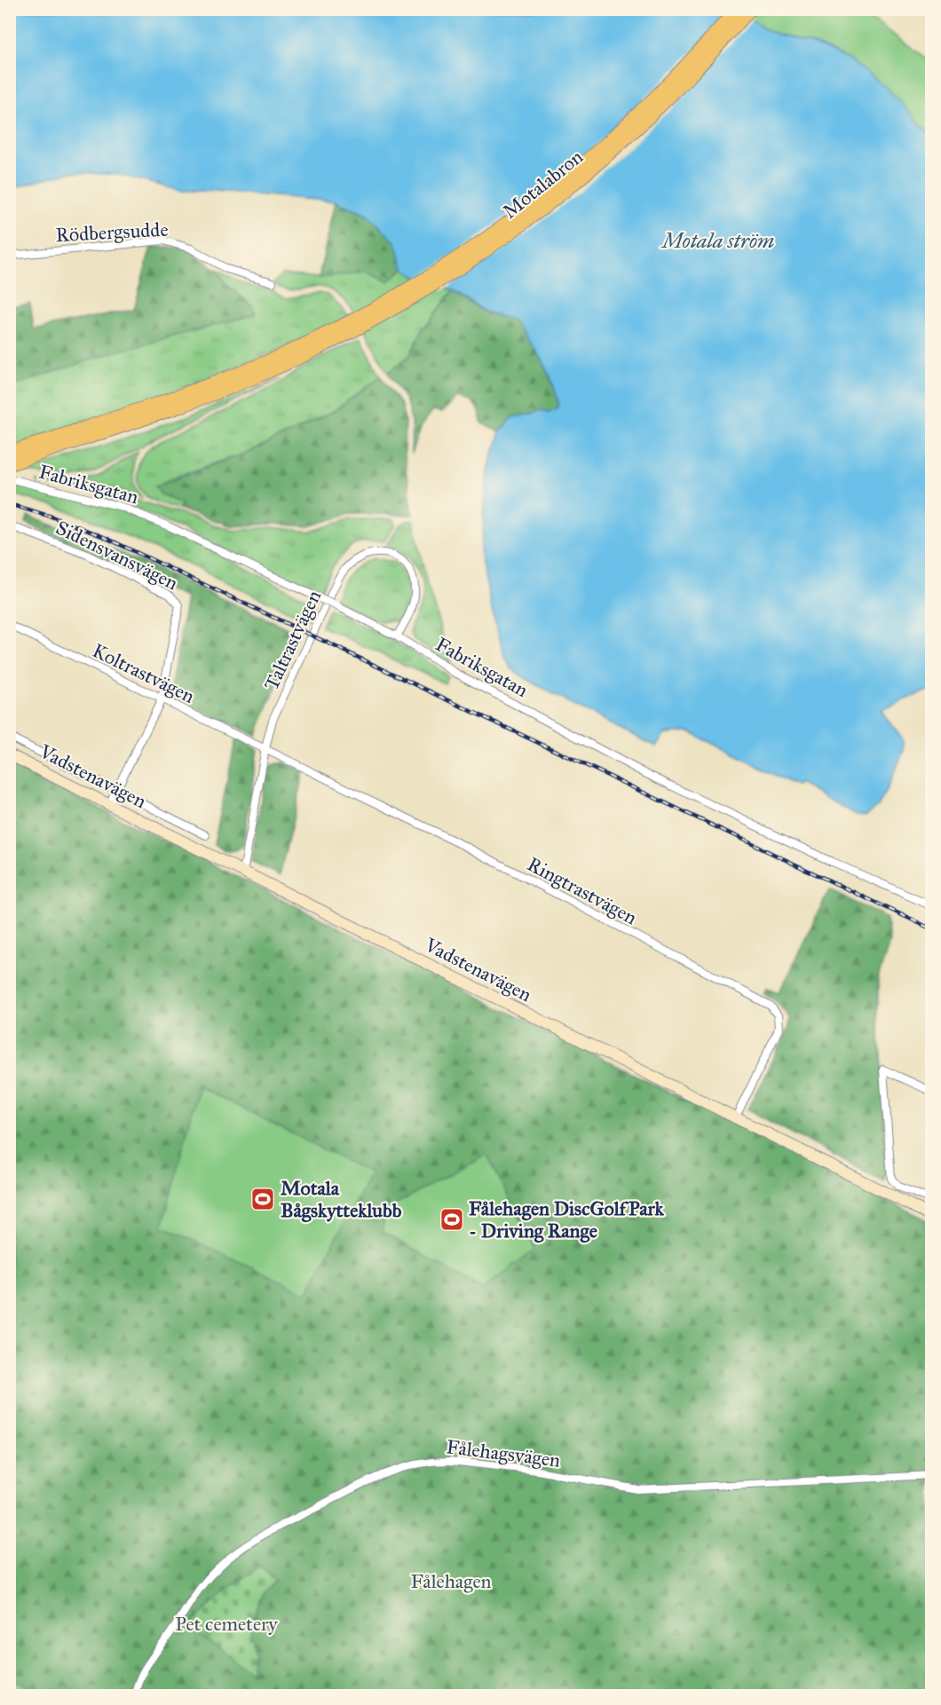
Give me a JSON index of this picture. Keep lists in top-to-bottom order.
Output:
{
  "streets": {
    "highway": ["Motalabron"],
    "main road": ["Vadstenavägen"],
    "street": [
      "Rödbergsudde",
      "Fabriksgatan",
      "Sidensvansvägen",
      "Taltrastvägen",
      "Koltrastvägen",
      "Ringtrastvägen",
      "Fålehagsvägen"
    ]
  },
  "crossings": [
    ["Fabriksgatan", "Taltrastvägen"],
    ["Sidensvansvägen", "Koltrastvägen"],
    ["Sidensvansvägen", "Vadstenavägen"],
    ["Taltrastvägen", "Koltrastvägen"],
    ["Taltrastvägen", "Vadstenavägen"],
    ["Taltrastvägen", "Ringtrastvägen"],
    ["Koltrastvägen", "Ringtrastvägen"],
    ["Vadstenavägen", "Ringtrastvägen"]
  ],
  "water": ["Motala ström"],
  "parks": ["Fålehagen", "Pet cemetery"],
  "places": {
    "sports": ["Motala Bågskytteklubb", "Fålehagen DiscGolfPark - Driving Range"]
  }
}
